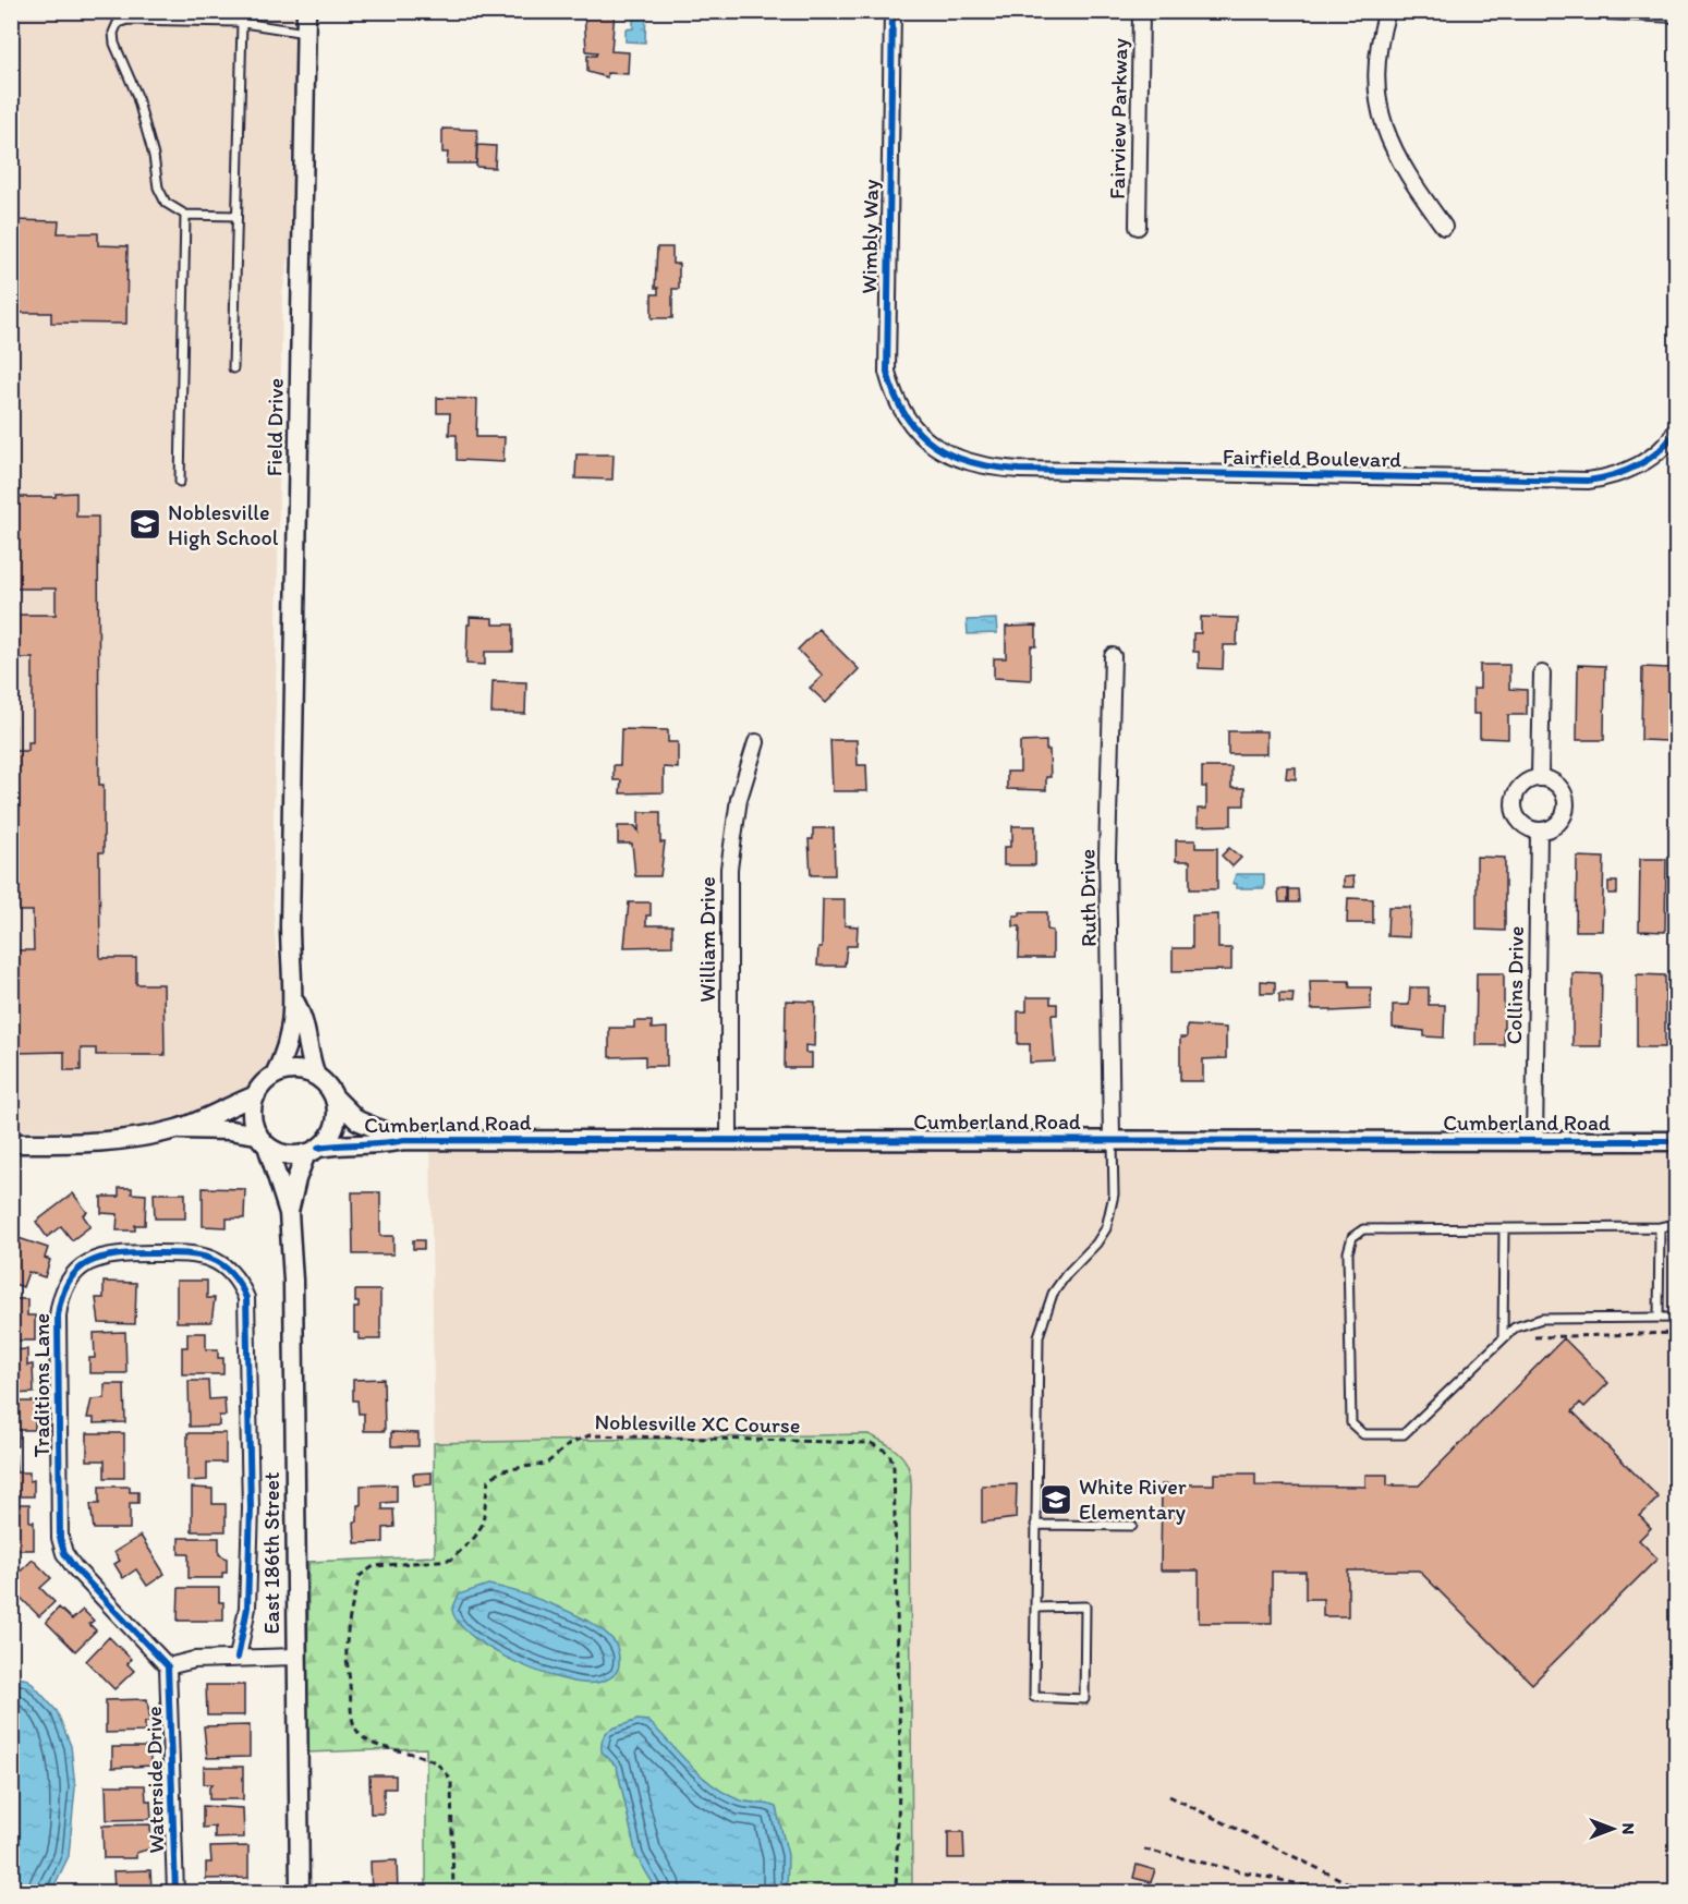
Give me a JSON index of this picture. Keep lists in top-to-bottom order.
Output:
{
  "streets": {
    "street": [
      "Fairview Parkway",
      "Wimbly Way",
      "Field Drive",
      "Fairfield Boulevard",
      "Ruth Drive",
      "William Drive",
      "Collins Drive",
      "Cumberland Road",
      "Traditions Lane",
      "East 186th Street",
      "Waterside Drive"
    ],
    "path": ["Noblesville XC Course"]
  },
  "crossings": [
    ["Wimbly Way", "Fairfield Boulevard"],
    ["Ruth Drive", "Cumberland Road"],
    ["William Drive", "Cumberland Road"],
    ["Collins Drive", "Cumberland Road"],
    ["Cumberland Road", "East 186th Street"],
    ["Traditions Lane", "Waterside Drive"]
  ],
  "places": {
    "school or university": ["Noblesville High School", "White River Elementary"]
  },
  "north": "right"
}
